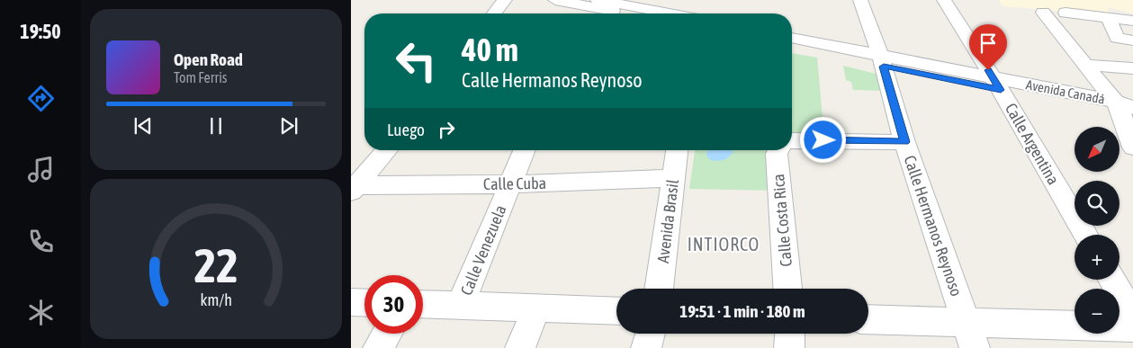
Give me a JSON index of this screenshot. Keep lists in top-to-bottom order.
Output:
{
  "streets": {
    "street": [
      "Avenida Canadá",
      "Calle Argentina",
      "Calle Cuba",
      "Calle Costa Rica",
      "Avenida Brasil",
      "Calle Hermanos Reynoso",
      "Calle Venezuela"
    ]
  },
  "crossings": [
    ["Avenida Canadá", "Calle Argentina"],
    ["Avenida Canadá", "Calle Hermanos Reynoso"],
    ["Calle Cuba", "Avenida Brasil"],
    ["Calle Cuba", "Calle Venezuela"]
  ],
  "districts": ["INTIORCO"],
  "north": "bottom left",
  "page": {
    "tabs": "19:50",
    "turn": ["40 m", "Calle Hermanos Reynoso"],
    "song": ["Open Road", "Tom Ferris"],
    "then": "Luego",
    "map_buttons": ["+", "−"],
    "limit": "30",
    "trip": "19:51 · 1 min · 180 m",
    "gauge": ["22", "km/h"]
  }
}
